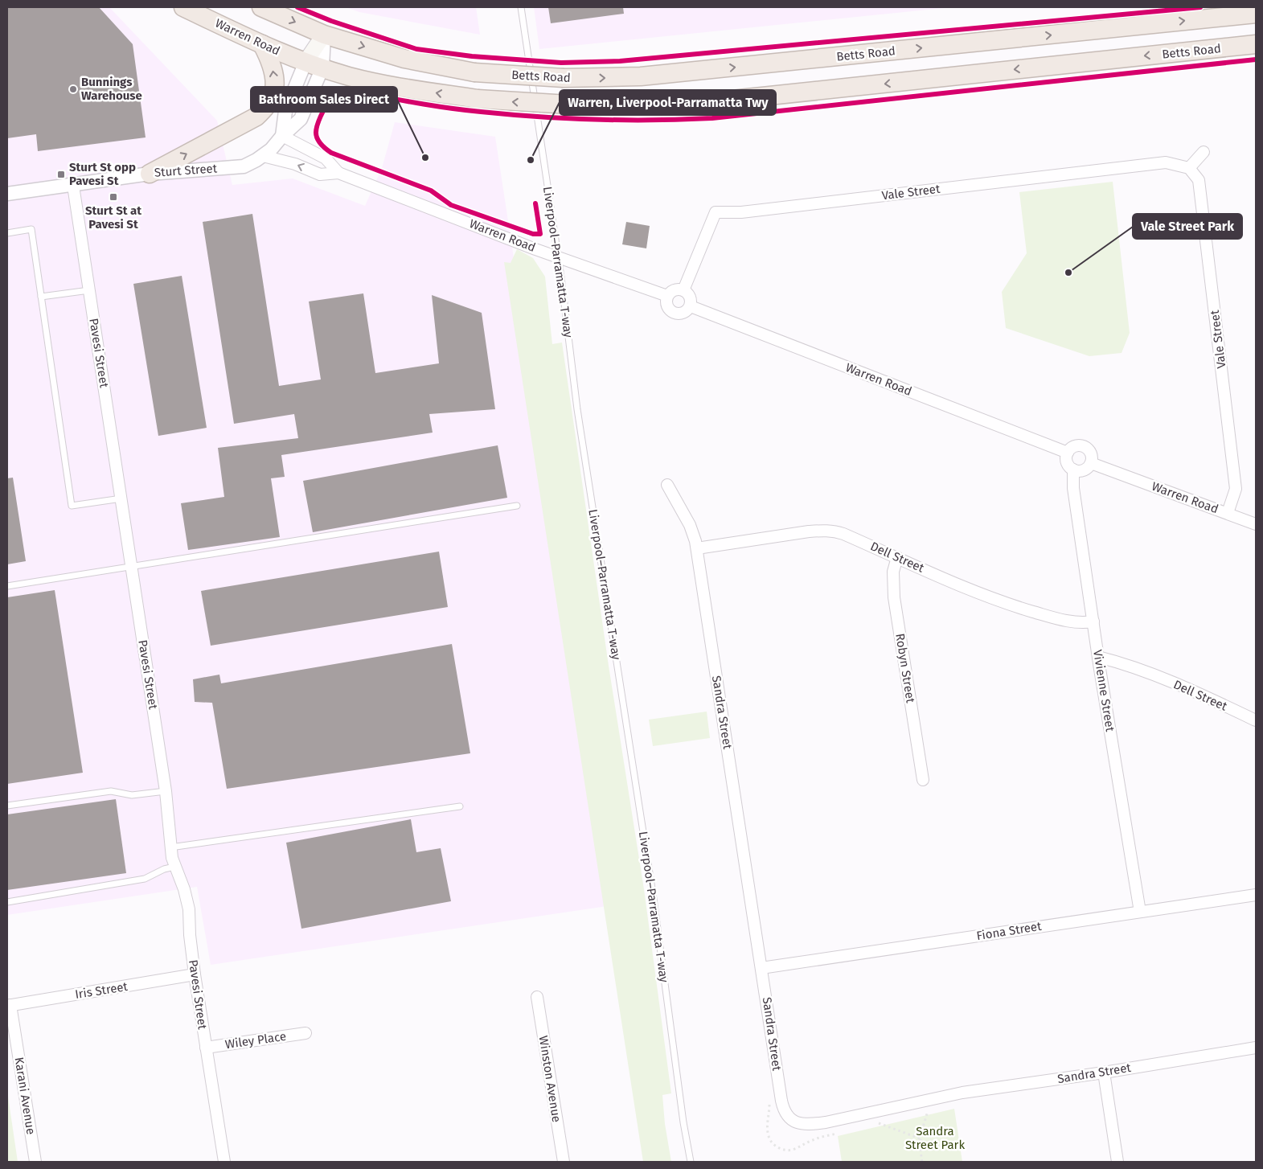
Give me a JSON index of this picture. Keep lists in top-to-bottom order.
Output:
{
  "streets": {
    "highway": ["Warren Road", "Betts Road"],
    "main road": ["Sturt Street"],
    "street": [
      "Vale Street",
      "Pavesi Street",
      "Dell Street",
      "Robyn Street",
      "Vivienne Street",
      "Sandra Street",
      "Fiona Street",
      "Iris Street",
      "Wiley Place",
      "Winston Avenue",
      "Karani Avenue"
    ],
    "lane": ["Liverpool–Parramatta T-way"]
  },
  "crossings": [
    ["Warren Road", "Betts Road"],
    ["Warren Road", "Sturt Street"],
    ["Warren Road", "Vale Street"],
    ["Warren Road", "Liverpool–Parramatta T-way"],
    ["Warren Road", "Vivienne Street"],
    ["Betts Road", "Sturt Street"],
    ["Sturt Street", "Pavesi Street"],
    ["Pavesi Street", "Iris Street"],
    ["Pavesi Street", "Wiley Place"],
    ["Dell Street", "Robyn Street"],
    ["Dell Street", "Vivienne Street"],
    ["Dell Street", "Sandra Street"],
    ["Vivienne Street", "Fiona Street"],
    ["Sandra Street", "Fiona Street"],
    ["Iris Street", "Karani Avenue"]
  ],
  "parks": ["Sandra Street Park"],
  "places": {
    "other": [
      "Bunnings Warehouse",
      "Bathroom Sales Direct",
      "Warren, Liverpool-Parramatta Twy",
      "Vale Street Park"
    ],
    "transit": ["Sturt St opp Pavesi St", "Sturt St at Pavesi St"]
  }
}
